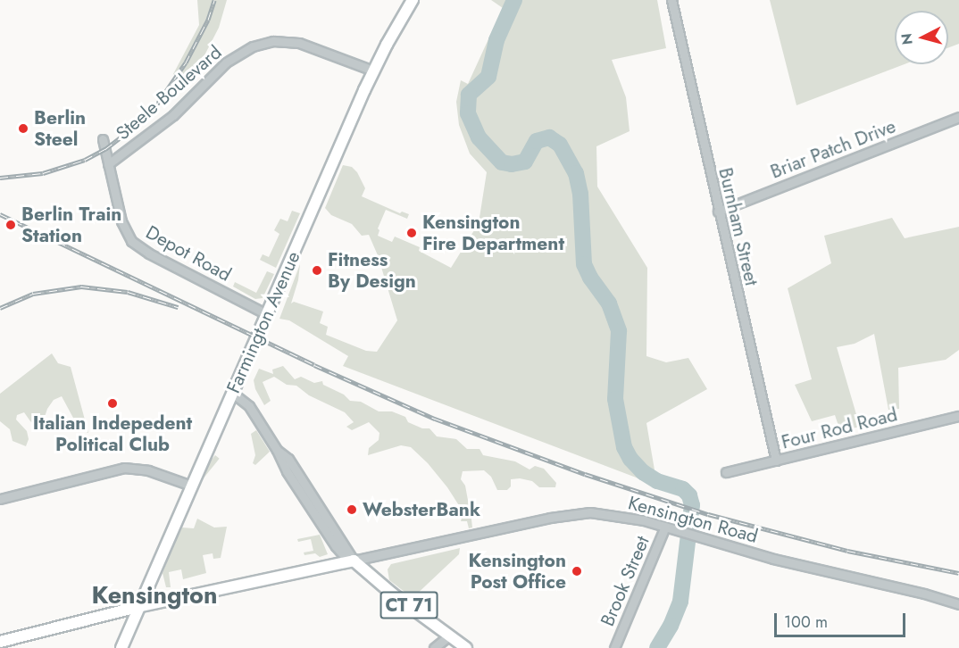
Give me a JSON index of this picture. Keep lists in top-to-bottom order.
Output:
{
  "streets": {
    "main road": ["Farmington Avenue", "CT 71"],
    "street": [
      "Steele Boulevard",
      "Briar Patch Drive",
      "Burnham Street",
      "Depot Road",
      "Four Rod Road",
      "Kensington Road",
      "Brook Street"
    ]
  },
  "crossings": [
    ["Steele Boulevard", "Depot Road"],
    ["Steele Boulevard", "Farmington Avenue"],
    ["Briar Patch Drive", "Burnham Street"],
    ["Burnham Street", "Four Rod Road"],
    ["Depot Road", "Farmington Avenue"],
    ["Kensington Road", "Brook Street"],
    ["Kensington Road", "CT 71"]
  ],
  "districts": ["Kensington"],
  "places": [
    "Berlin Steel",
    "Berlin Train Station",
    "Kensington Fire Department",
    "Fitness By Design",
    "Italian Indepedent Political Club",
    "WebsterBank",
    "Kensington Post Office"
  ],
  "scale_bar": "100 m",
  "north": "left"
}
